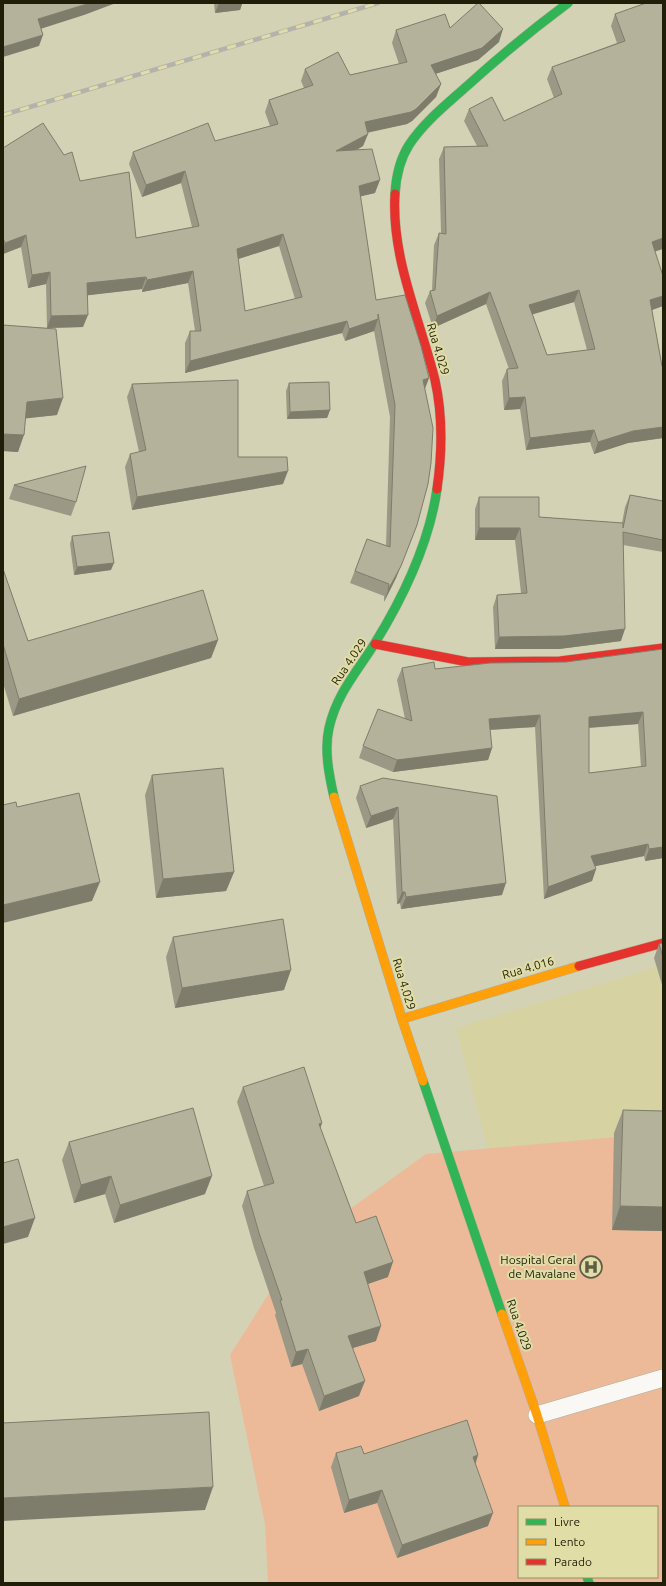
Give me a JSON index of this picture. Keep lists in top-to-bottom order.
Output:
{
  "streets": {
    "street": ["Rua 4.029", "Rua 4.016"]
  },
  "crossings": [
    ["Rua 4.029", "Rua 4.016"]
  ],
  "places": {
    "hospital": ["Hospital Geral de Mavalane"]
  },
  "legend": ["Livre", "Lento", "Parado"]
}
